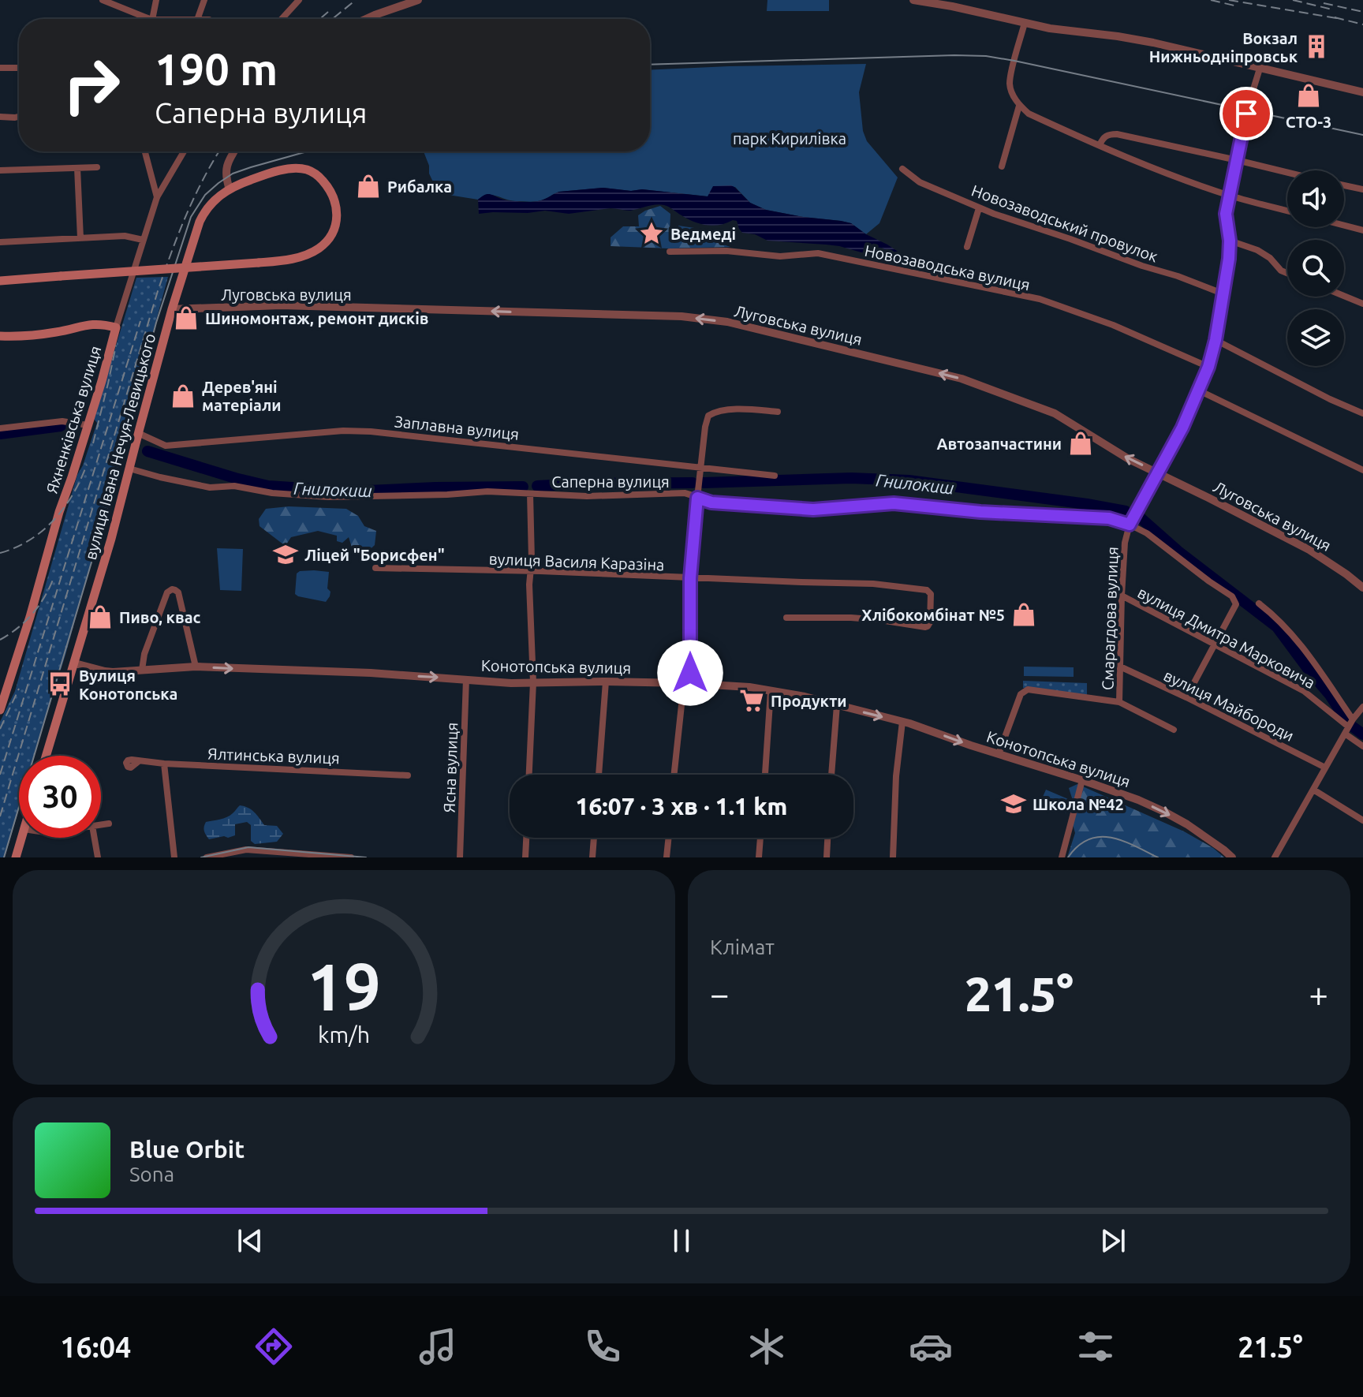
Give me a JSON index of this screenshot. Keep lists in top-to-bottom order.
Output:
{
  "streets": {
    "main road": ["Яхненківська вулиця", "вулиця Івана Нечуя-Левицького"],
    "street": [
      "Новозаводський провулок",
      "Новозаводська вулиця",
      "Луговська вулиця",
      "Заплавна вулиця",
      "Саперна вулиця",
      "вулиця Василя Каразіна",
      "Смарагдова вулиця",
      "вулиця Дмитра Марковича",
      "Конотопська вулиця",
      "вулиця Майбороди",
      "Ялтинська вулиця",
      "Ясна вулиця"
    ]
  },
  "crossings": [
    ["Новозаводський провулок", "Смарагдова вулиця"],
    ["Новозаводська вулиця", "Смарагдова вулиця"],
    ["Луговська вулиця", "вулиця Івана Нечуя-Левицького"],
    ["Луговська вулиця", "Смарагдова вулиця"],
    ["Заплавна вулиця", "вулиця Івана Нечуя-Левицького"],
    ["вулиця Івана Нечуя-Левицького", "Саперна вулиця"],
    ["вулиця Івана Нечуя-Левицького", "Конотопська вулиця"],
    ["Саперна вулиця", "Смарагдова вулиця"],
    ["Саперна вулиця", "вулиця Дмитра Марковича"],
    ["Смарагдова вулиця", "вулиця Дмитра Марковича"],
    ["Смарагдова вулиця", "вулиця Майбороди"],
    ["Конотопська вулиця", "Ясна вулиця"]
  ],
  "one_way": ["Луговська вулиця", "Конотопська вулиця"],
  "water": ["Гнилокиш"],
  "parks": ["парк Кирилівка"],
  "places": {
    "building": ["Вокзал Нижньодніпровськ"],
    "shop": [
      "СТО-3",
      "Рибалка",
      "Шиномонтаж, ремонт дисків",
      "Дерев'янi матерiали",
      "Автозапчастини",
      "Хлібокомбінат №5",
      "Пиво, квас"
    ],
    "place": ["Ведмеді"],
    "school or university": ["Ліцей \"Борисфен\"", "Школа №42"],
    "bus stop": ["Вулиця Конотопська"],
    "supermarket": ["Продукти"]
  },
  "page": {
    "turn": ["190 m", "Саперна вулиця"],
    "limit": "30",
    "trip": "16:07 · 3 хв · 1.1 km",
    "tile": "Клімат",
    "heat": ["−", "21.5°", "+"],
    "song": ["Blue Orbit", "Sona"],
    "tabs": ["16:04", "21.5°"],
    "gauge": ["19", "km/h"]
  }
}
